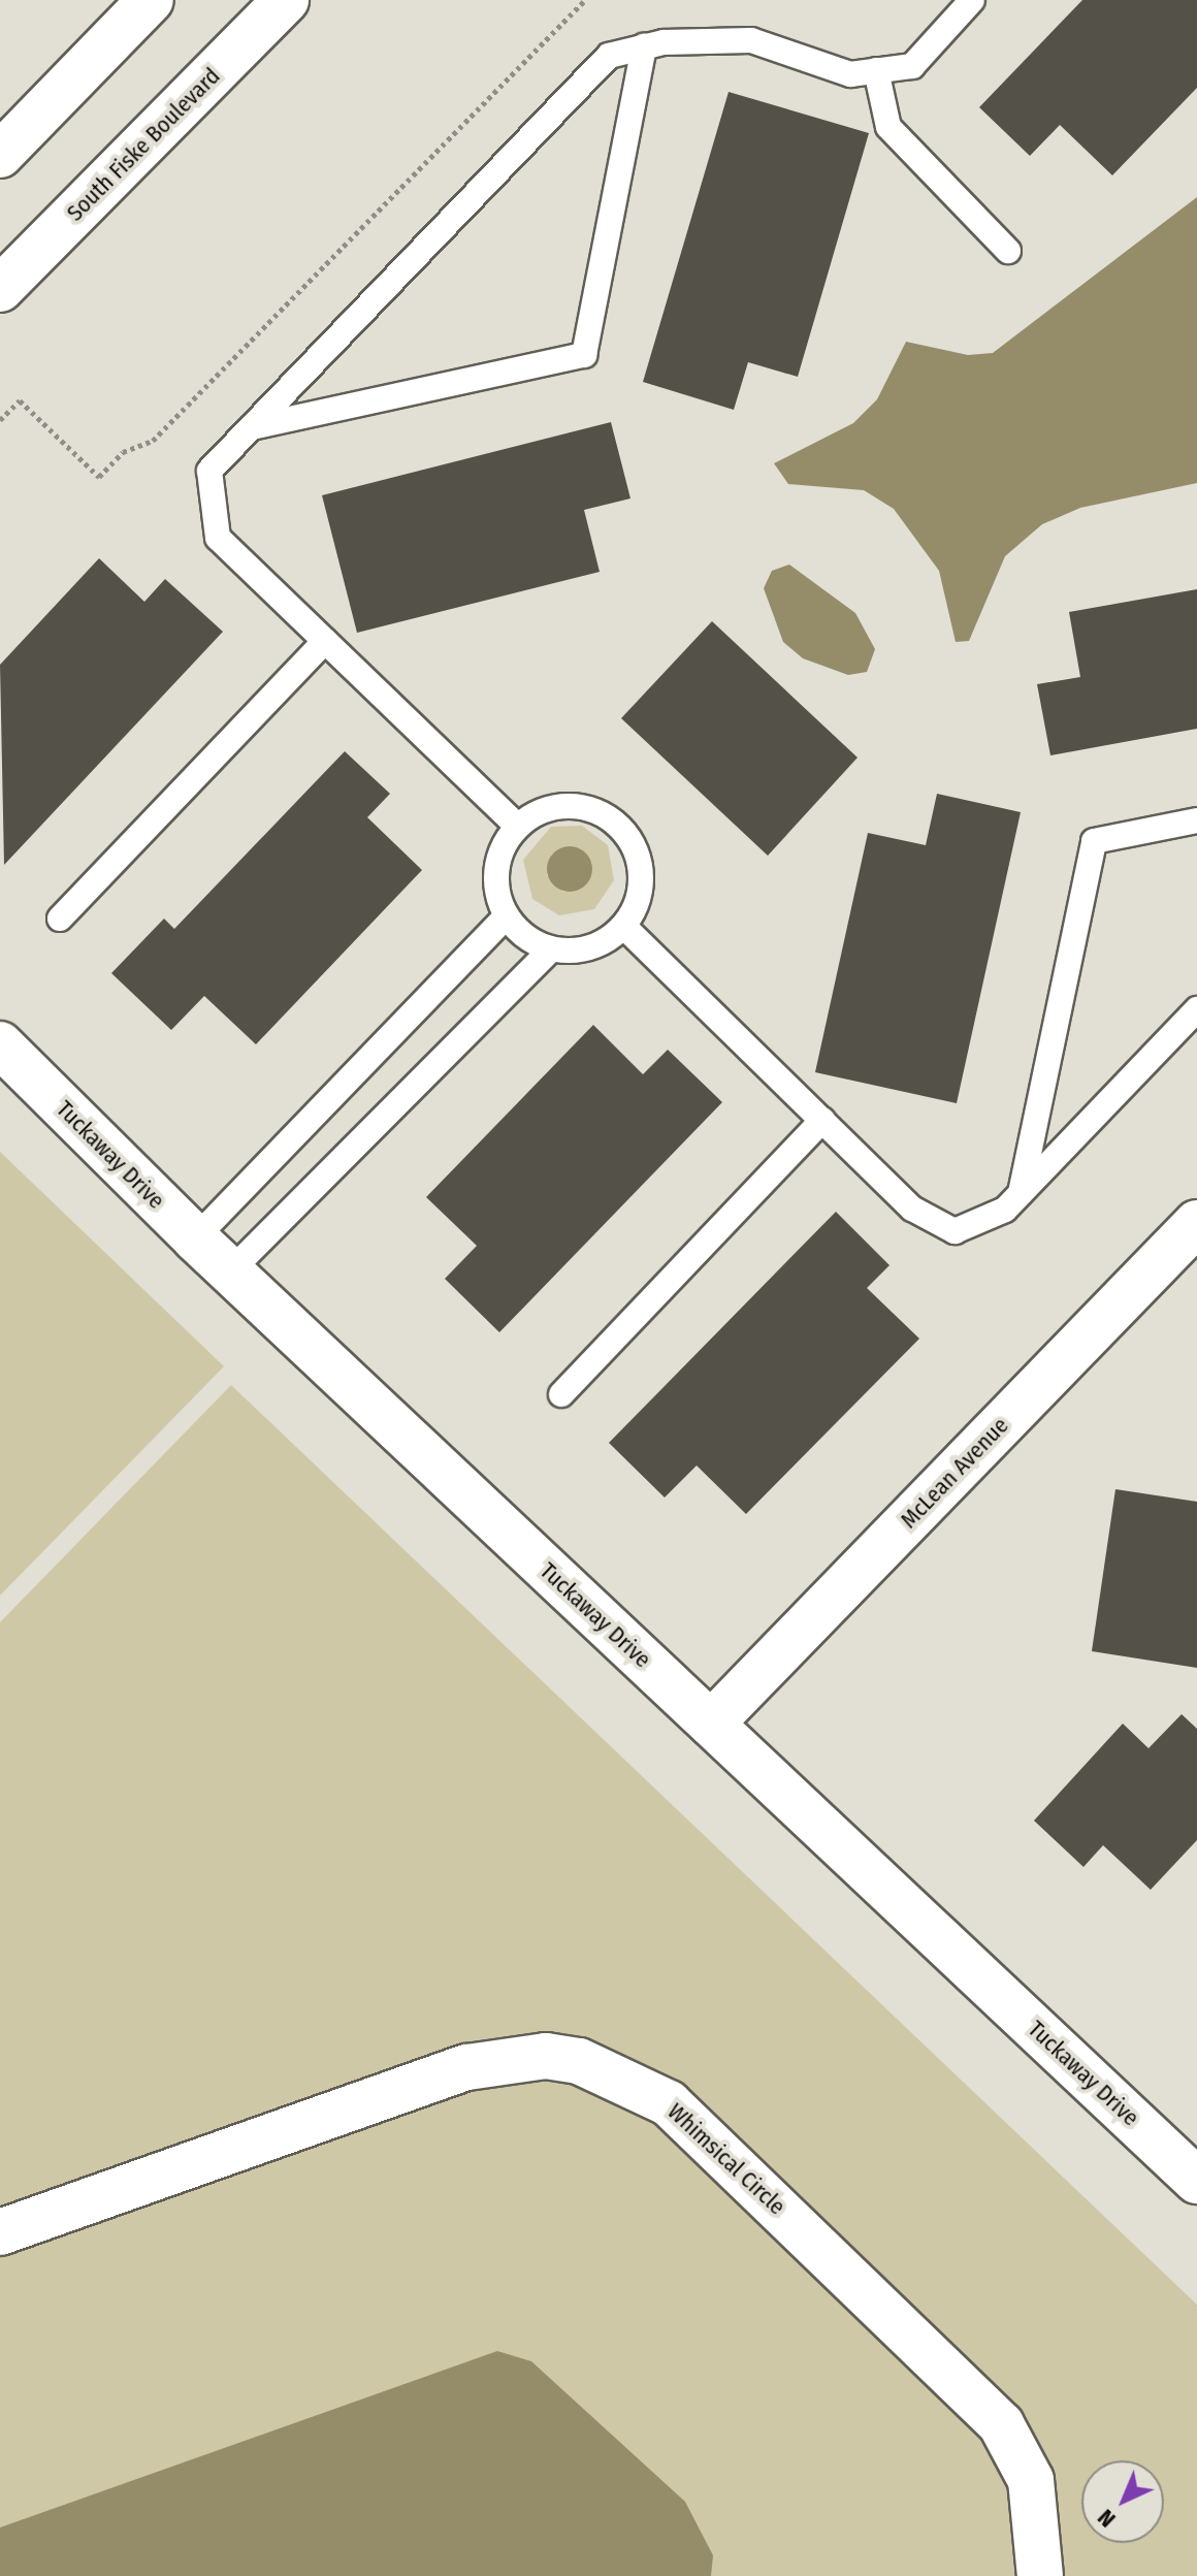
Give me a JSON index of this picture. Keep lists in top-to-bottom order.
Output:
{
  "streets": {
    "street": [
      "South Fiske Boulevard",
      "Tuckaway Drive",
      "McLean Avenue",
      "Whimsical Circle"
    ]
  },
  "crossings": [
    ["Tuckaway Drive", "McLean Avenue"]
  ],
  "north": "bottom left"
}
